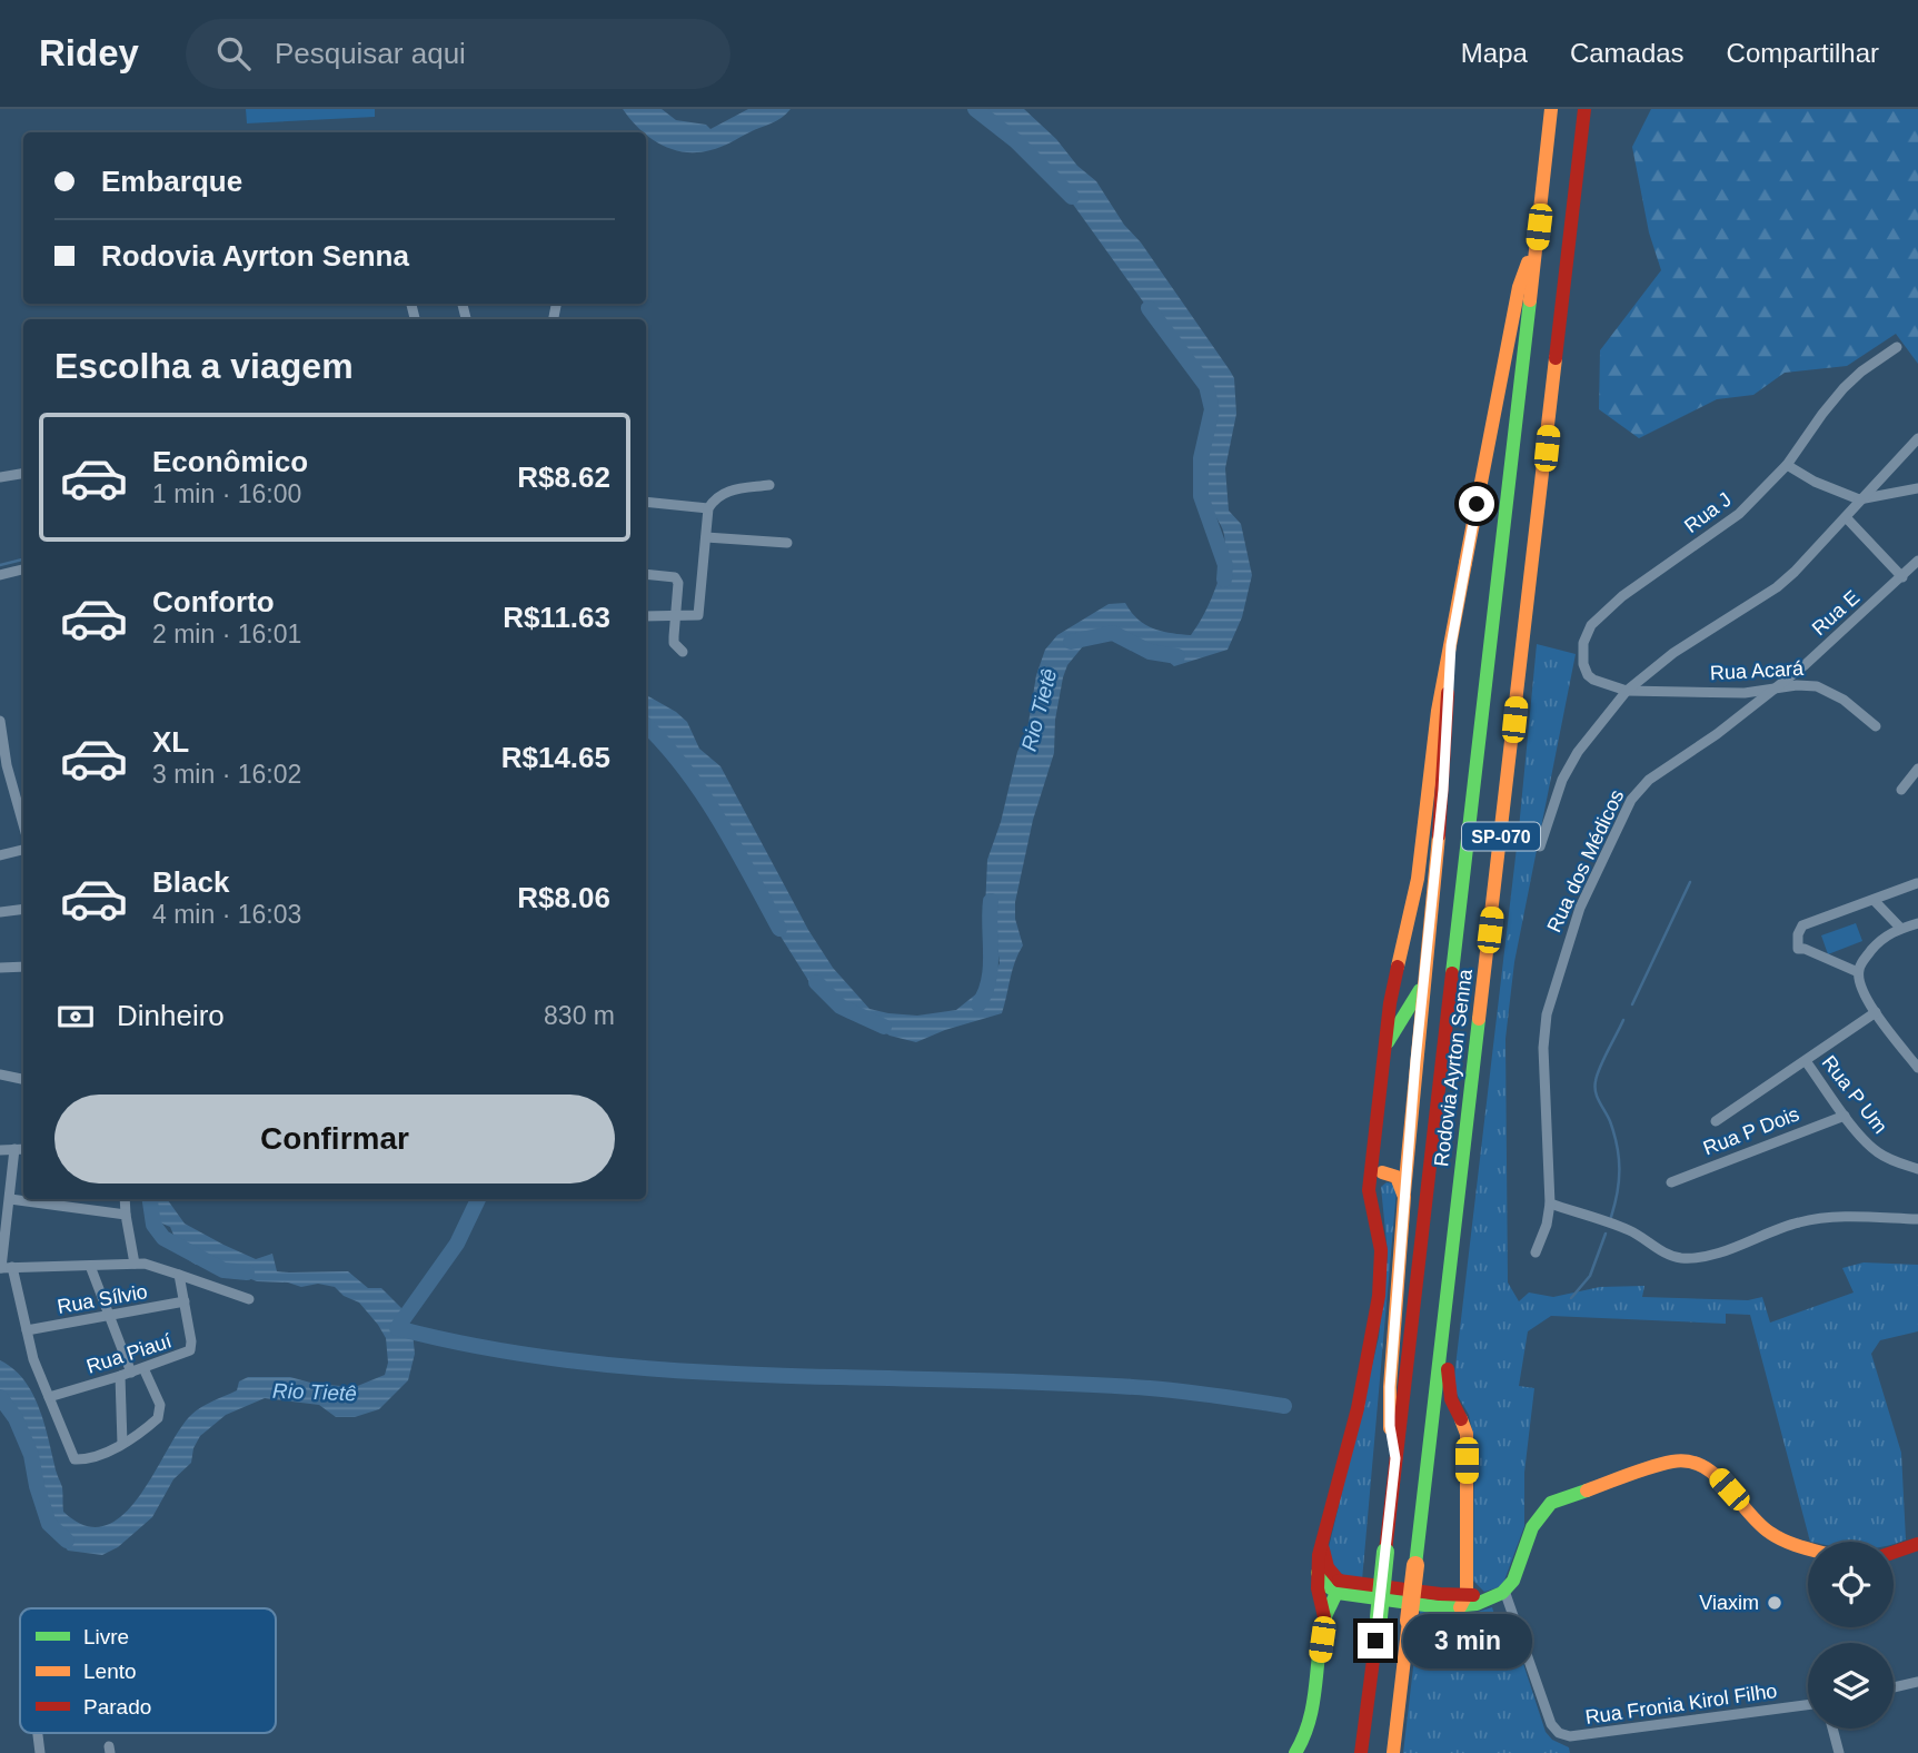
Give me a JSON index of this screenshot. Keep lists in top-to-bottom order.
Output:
{
  "streets": {
    "main road": ["SP-070", "Rodovia Ayrton Senna"],
    "street": [
      "Rua J",
      "Rua E",
      "Rua Acará",
      "Rua dos Médicos",
      "Rua P Um",
      "Rua P Dois",
      "Rua Sílvio",
      "Rua Piauí",
      "Rua Fronia Kirol Filho"
    ]
  },
  "crossings": [
    ["Rua J", "Rua Acará"],
    ["Rua E", "Rua Acará"],
    ["Rua E", "Rua dos Médicos"],
    ["Rua Acará", "Rua dos Médicos"],
    ["Rua P Um", "Rua P Dois"],
    ["Rua Sílvio", "Rua Piauí"]
  ],
  "water": ["Rio Tietê"],
  "places": ["Viaxim"],
  "legend": ["Livre", "Lento", "Parado"],
  "page": {
    "header": "Ridey",
    "search": "Pesquisar aqui",
    "nav": ["Mapa", "Camadas", "Compartilhar"],
    "banner": ["Embarque", "Rodovia Ayrton Senna"],
    "heading": "Escolha a viagem",
    "list": [
      {
        "name": "Econômico",
        "note": "1 min · 16:00",
        "value": "R$8.62"
      },
      {
        "name": "Conforto",
        "note": "2 min · 16:01",
        "value": "R$11.63"
      },
      {
        "name": "XL",
        "note": "3 min · 16:02",
        "value": "R$14.65"
      },
      {
        "name": "Black",
        "note": "4 min · 16:03",
        "value": "R$8.06"
      }
    ],
    "pay": ["Dinheiro", "830 m"],
    "buttons": "Confirmar",
    "bubble": "3 min"
  }
}
